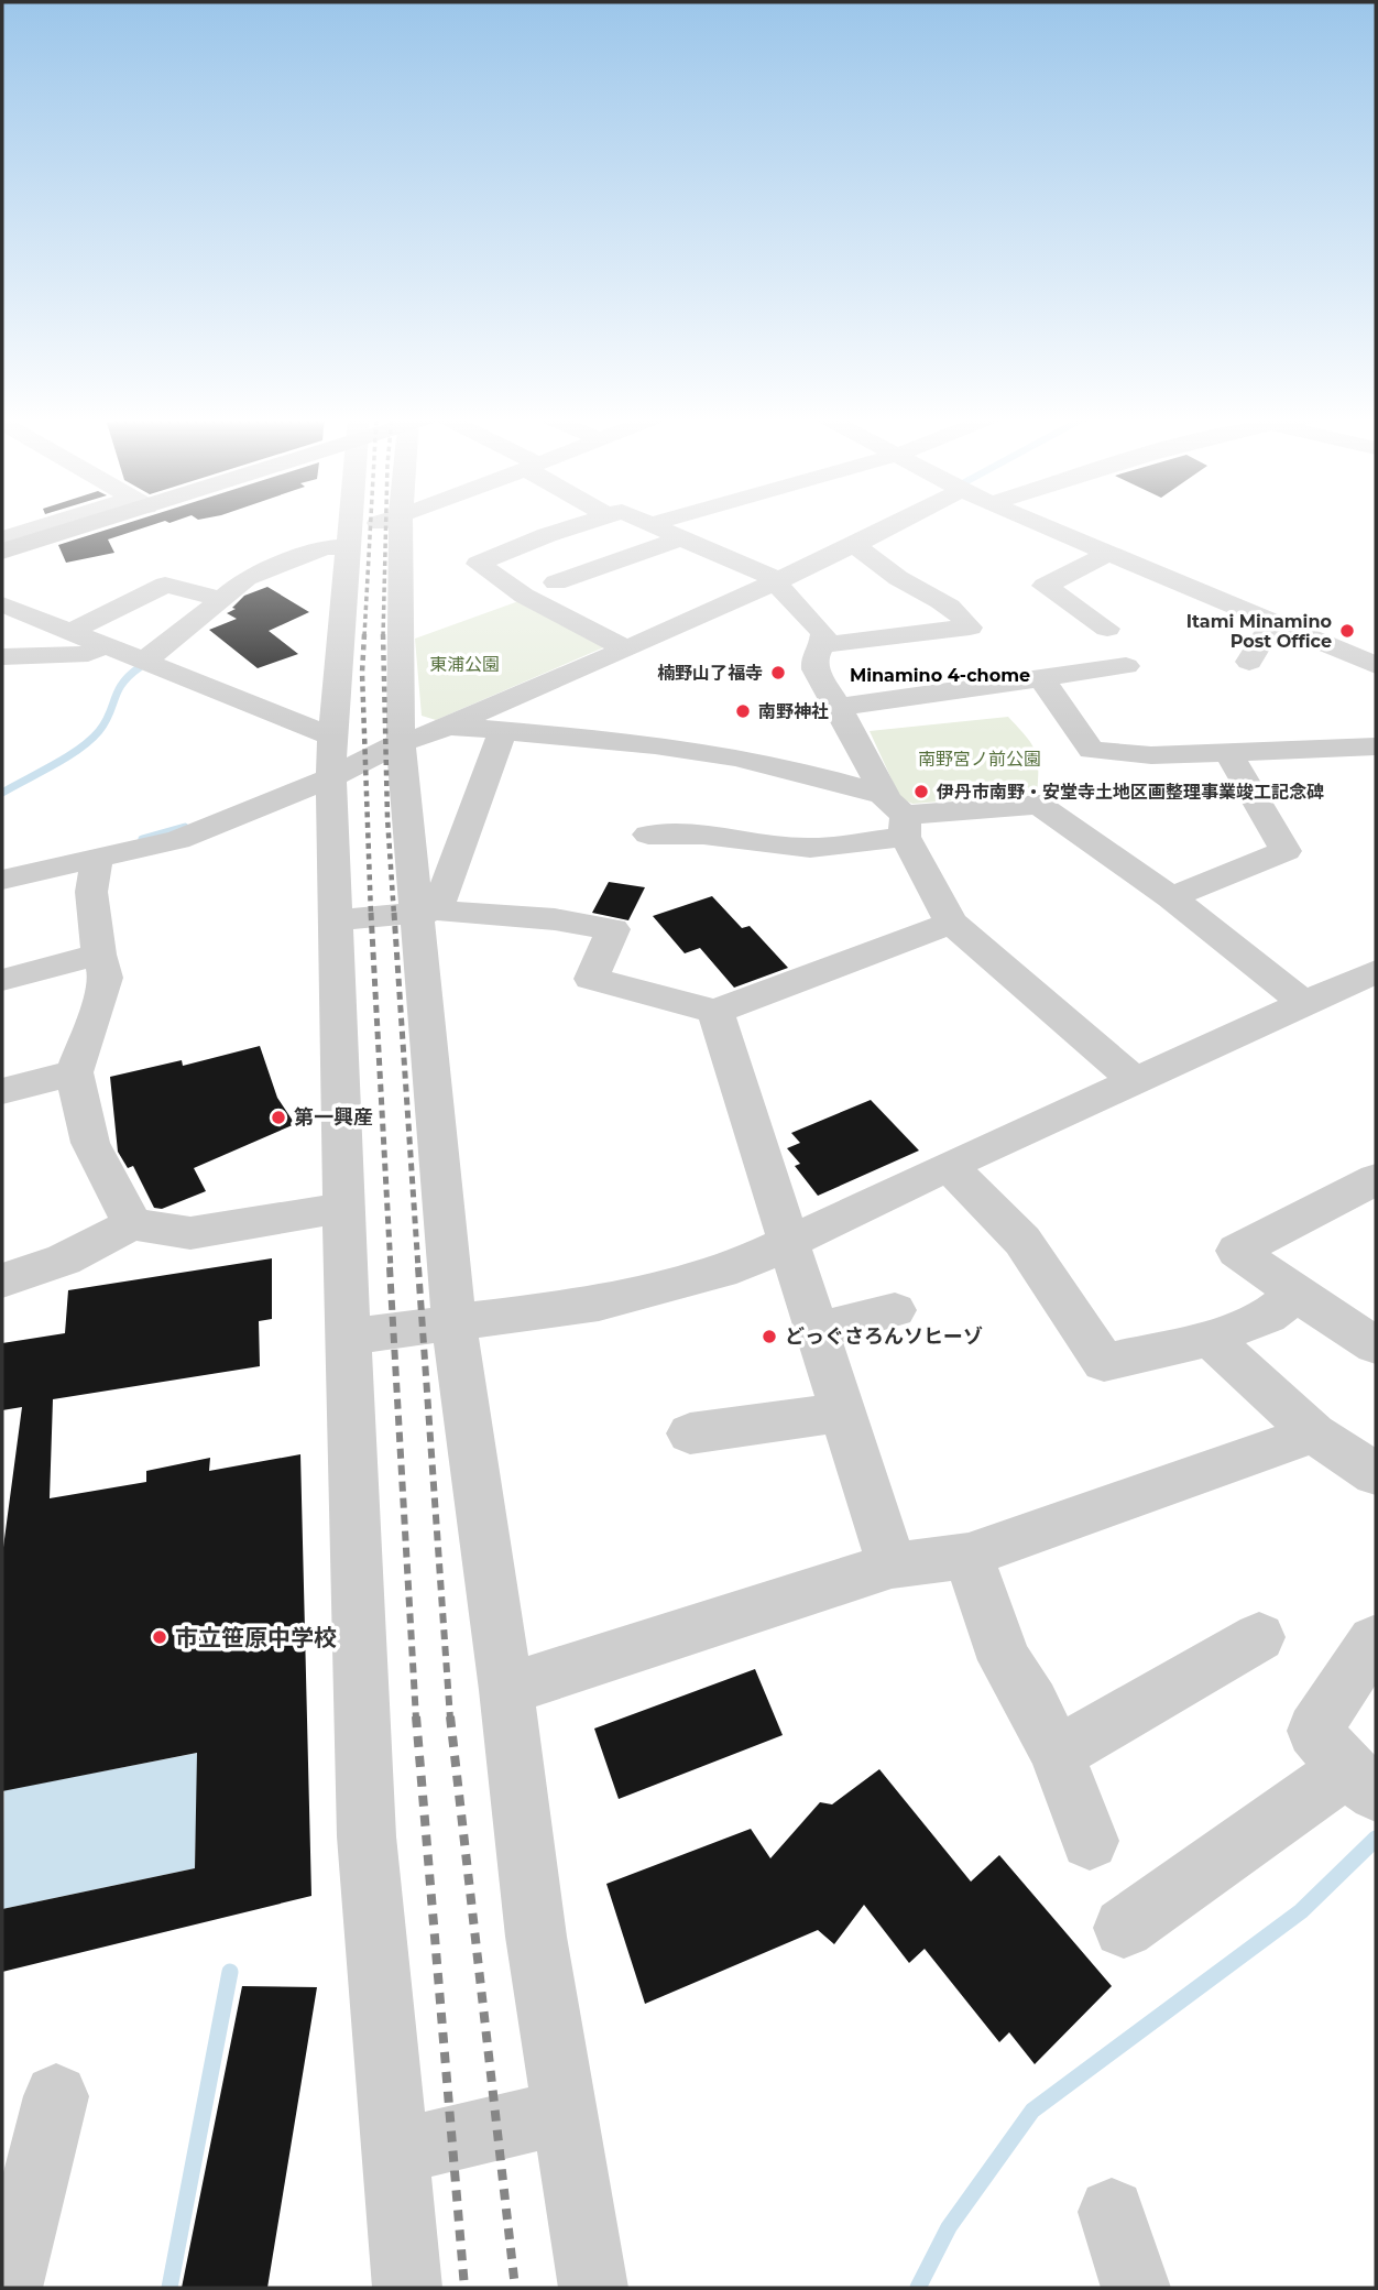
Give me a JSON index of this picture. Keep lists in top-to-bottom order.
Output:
{
  "districts": ["Minamino 4-chome"],
  "parks": ["東浦公園", "南野宮ノ前公園"],
  "places": [
    "Itami Minamino Post Office",
    "楠野山了福寺",
    "南野神社",
    "伊丹市南野・安堂寺土地区画整理事業竣工記念碑",
    "第一興産",
    "どっぐさろんソヒーゾ",
    "市立笹原中学校"
  ]
}
